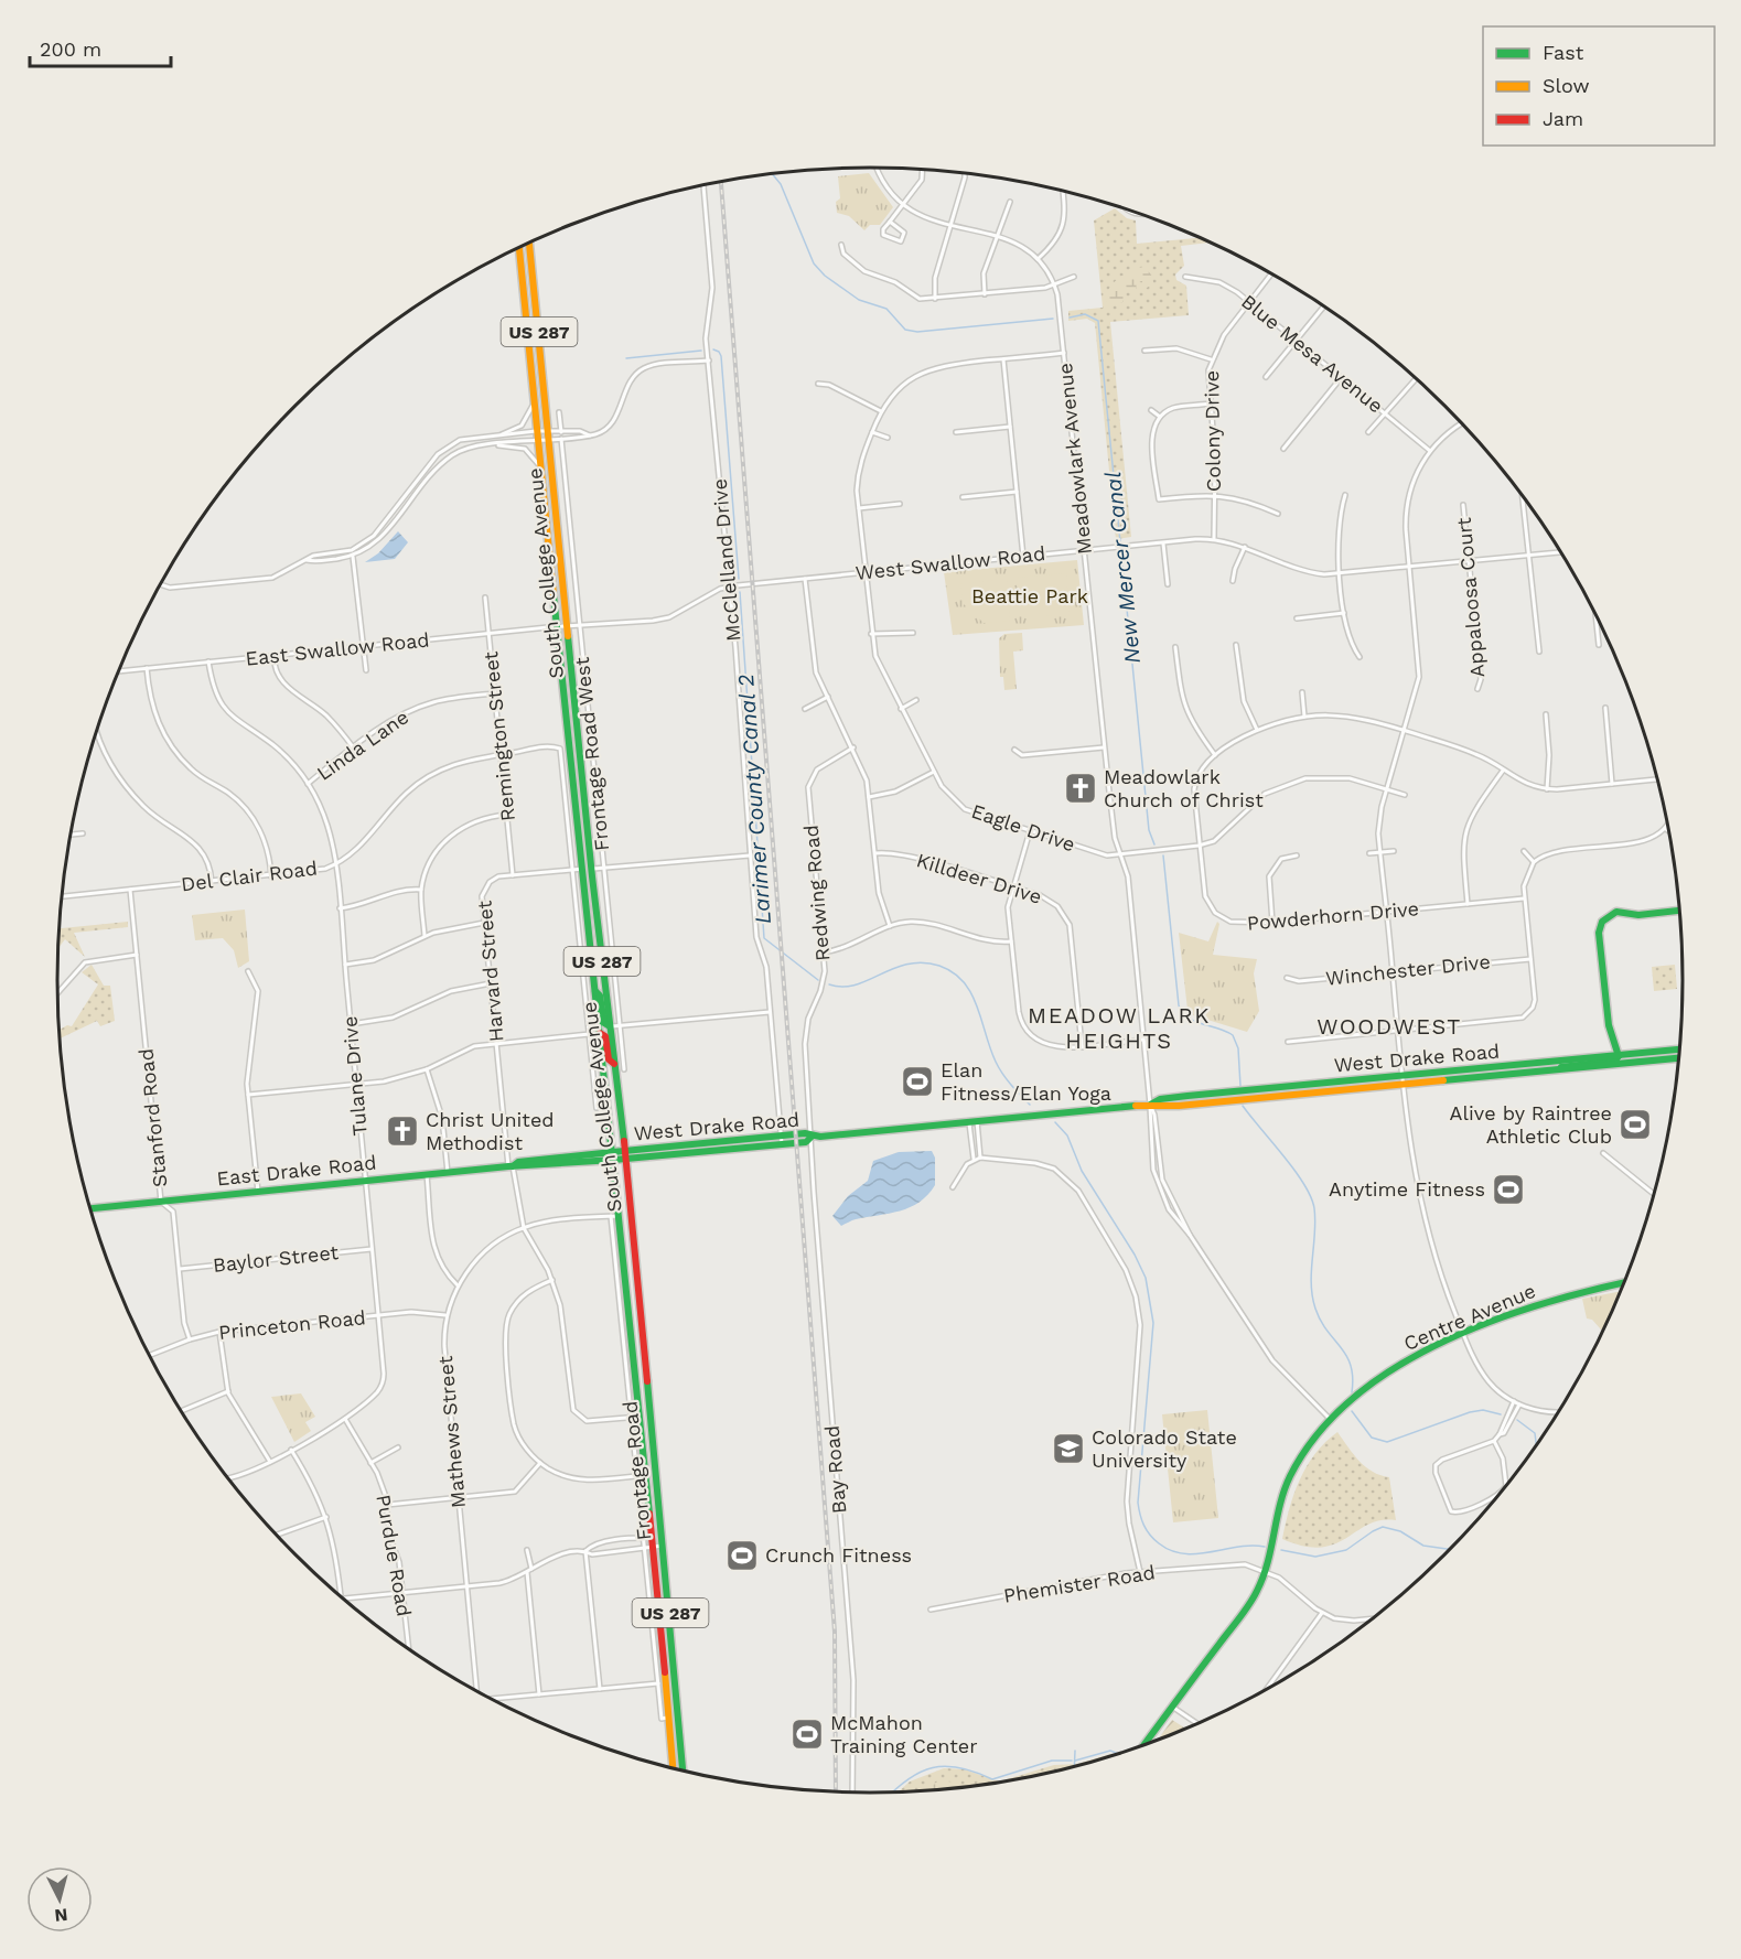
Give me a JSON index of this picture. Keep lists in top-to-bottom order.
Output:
{
  "streets": {
    "main road": [
      "US 287",
      "South College Avenue",
      "West Drake Road",
      "East Drake Road",
      "Centre Avenue"
    ],
    "street": [
      "Blue Mesa Avenue",
      "Colony Drive",
      "Meadowlark Avenue",
      "McClelland Drive",
      "West Swallow Road",
      "Appaloosa Court",
      "East Swallow Road",
      "Remington Street",
      "Linda Lane",
      "Frontage Road West",
      "Eagle Drive",
      "Del Clair Road",
      "Killdeer Drive",
      "Redwing Road",
      "Powderhorn Drive",
      "Winchester Drive",
      "Harvard Street",
      "Tulane Drive",
      "Stanford Road",
      "Baylor Street",
      "Princeton Road",
      "Mathews Street",
      "Bay Road",
      "Frontage Road",
      "Purdue Road",
      "Phemister Road"
    ]
  },
  "crossings": [
    ["Blue Mesa Avenue", "Colony Drive"],
    ["Colony Drive", "West Swallow Road"],
    ["Meadowlark Avenue", "West Swallow Road"],
    ["Meadowlark Avenue", "Eagle Drive"],
    ["Meadowlark Avenue", "West Drake Road"],
    ["Meadowlark Avenue", "Centre Avenue"],
    ["McClelland Drive", "West Swallow Road"],
    ["McClelland Drive", "Harvard Street"],
    ["McClelland Drive", "West Drake Road"],
    ["West Swallow Road", "South College Avenue"],
    ["West Swallow Road", "Appaloosa Court"],
    ["West Swallow Road", "East Swallow Road"],
    ["West Swallow Road", "Frontage Road West"],
    ["West Swallow Road", "Eagle Drive"],
    ["South College Avenue", "East Swallow Road"],
    ["South College Avenue", "Harvard Street"],
    ["South College Avenue", "West Drake Road"],
    ["South College Avenue", "East Drake Road"],
    ["South College Avenue", "Frontage Road"],
    ["East Swallow Road", "Remington Street"],
    ["East Swallow Road", "Tulane Drive"],
    ["Remington Street", "Linda Lane"],
    ["Remington Street", "Del Clair Road"],
    ["Remington Street", "Harvard Street"],
    ["Linda Lane", "Tulane Drive"],
    ["Frontage Road West", "Harvard Street"],
    ["Eagle Drive", "Powderhorn Drive"],
    ["Del Clair Road", "Harvard Street"],
    ["Del Clair Road", "Tulane Drive"],
    ["Del Clair Road", "Stanford Road"],
    ["Redwing Road", "West Drake Road"],
    ["Redwing Road", "Bay Road"],
    ["Harvard Street", "East Drake Road"],
    ["Harvard Street", "Frontage Road"],
    ["West Drake Road", "East Drake Road"],
    ["West Drake Road", "Bay Road"],
    ["Tulane Drive", "East Drake Road"],
    ["Tulane Drive", "Baylor Street"],
    ["Tulane Drive", "Princeton Road"],
    ["Tulane Drive", "Purdue Road"],
    ["Stanford Road", "East Drake Road"],
    ["Stanford Road", "Baylor Street"],
    ["Stanford Road", "Princeton Road"],
    ["Centre Avenue", "Phemister Road"],
    ["Princeton Road", "Mathews Street"]
  ],
  "districts": ["MEADOW LARK HEIGHTS", "WOODWEST"],
  "water": ["New Mercer Canal", "Larimer County Canal 2"],
  "parks": ["Beattie Park"],
  "places": {
    "church": ["Meadowlark Church of Christ", "Christ United Methodist"],
    "sports": [
      "Elan Fitness/Elan Yoga",
      "Alive by Raintree Athletic Club",
      "Anytime Fitness",
      "Crunch Fitness",
      "McMahon Training Center"
    ],
    "school or university": ["Colorado State University"]
  },
  "legend": ["Fast", "Slow", "Jam"],
  "scale_bar": "200 m",
  "north": "bottom"
}
